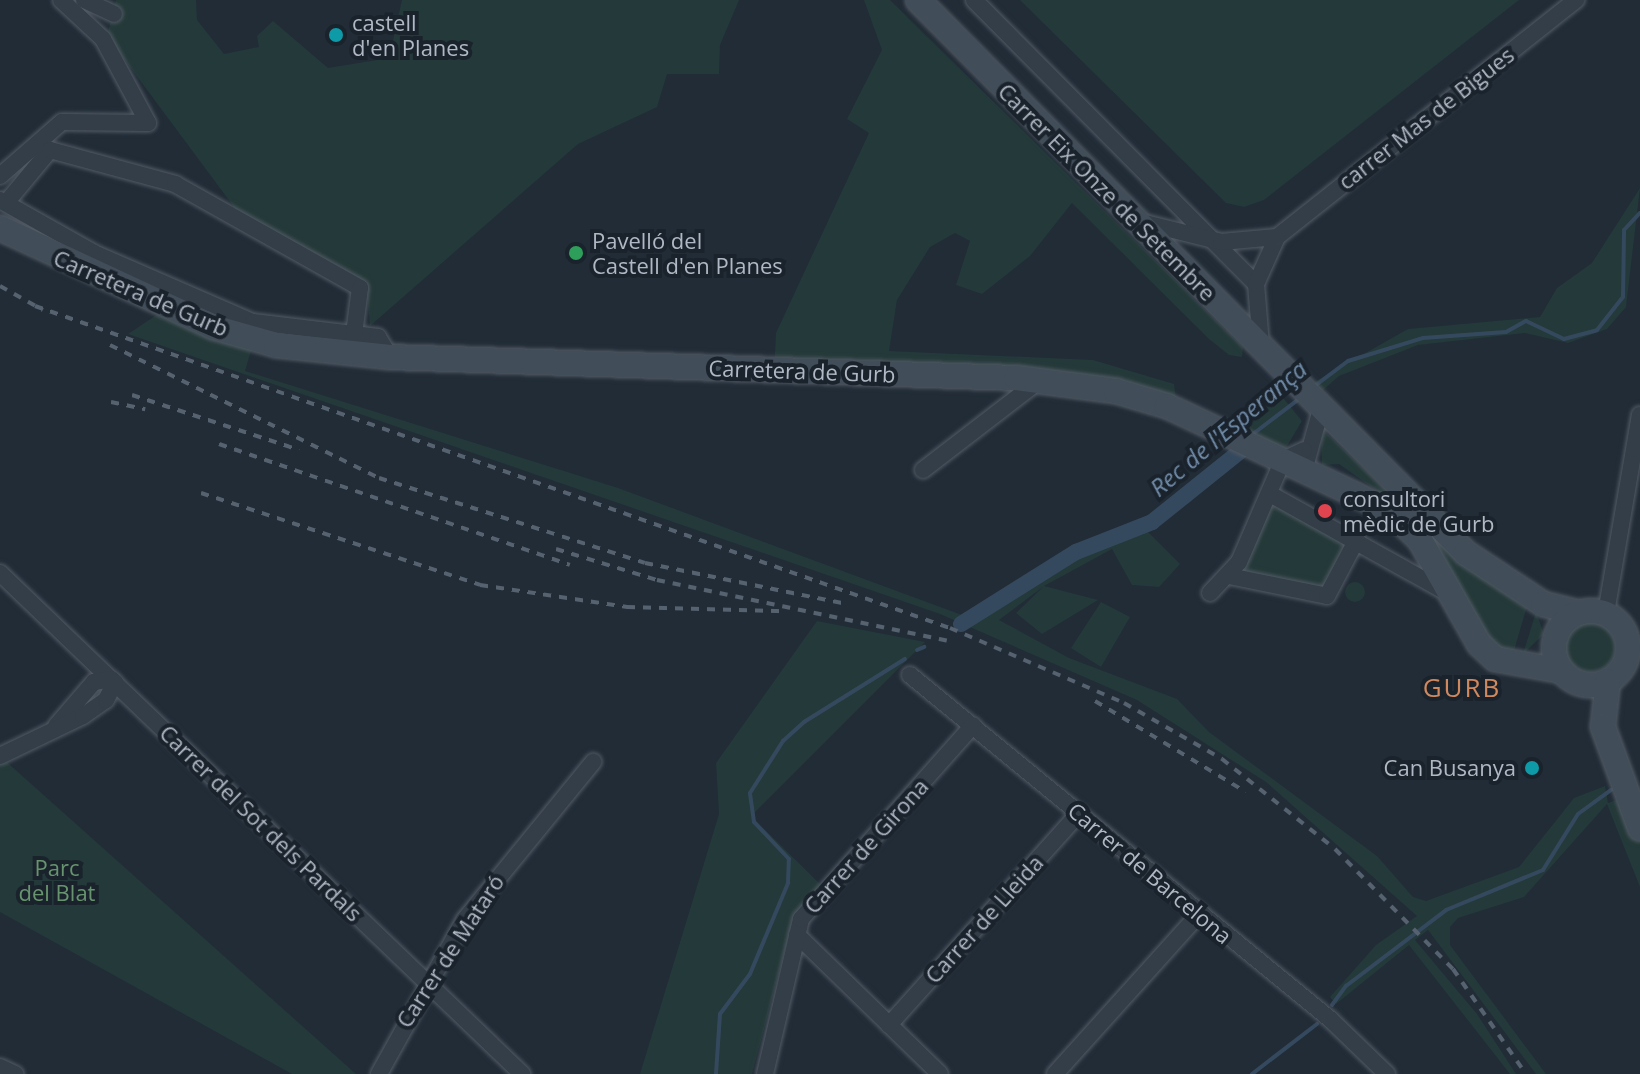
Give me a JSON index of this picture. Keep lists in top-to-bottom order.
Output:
{
  "streets": {
    "street": [
      "carrer Mas de Bigues",
      "Carrer Eix Onze de Setembre",
      "Carretera de Gurb",
      "Carrer del Sot dels Pardals",
      "Carrer de Girona",
      "Carrer de Barcelona",
      "Carrer de Lleida",
      "Carrer de Mataró"
    ]
  },
  "crossings": [
    ["carrer Mas de Bigues", "Carrer Eix Onze de Setembre"],
    ["Carrer del Sot dels Pardals", "Carrer de Mataró"],
    ["Carrer de Girona", "Carrer de Barcelona"],
    ["Carrer de Barcelona", "Carrer de Lleida"]
  ],
  "districts": ["GURB"],
  "water": ["Rec de l'Esperança"],
  "parks": ["Parc del Blat"],
  "places": [
    "castell d'en Planes",
    "Pavelló del Castell d'en Planes",
    "consultori mèdic de Gurb",
    "Can Busanya"
  ]
}
